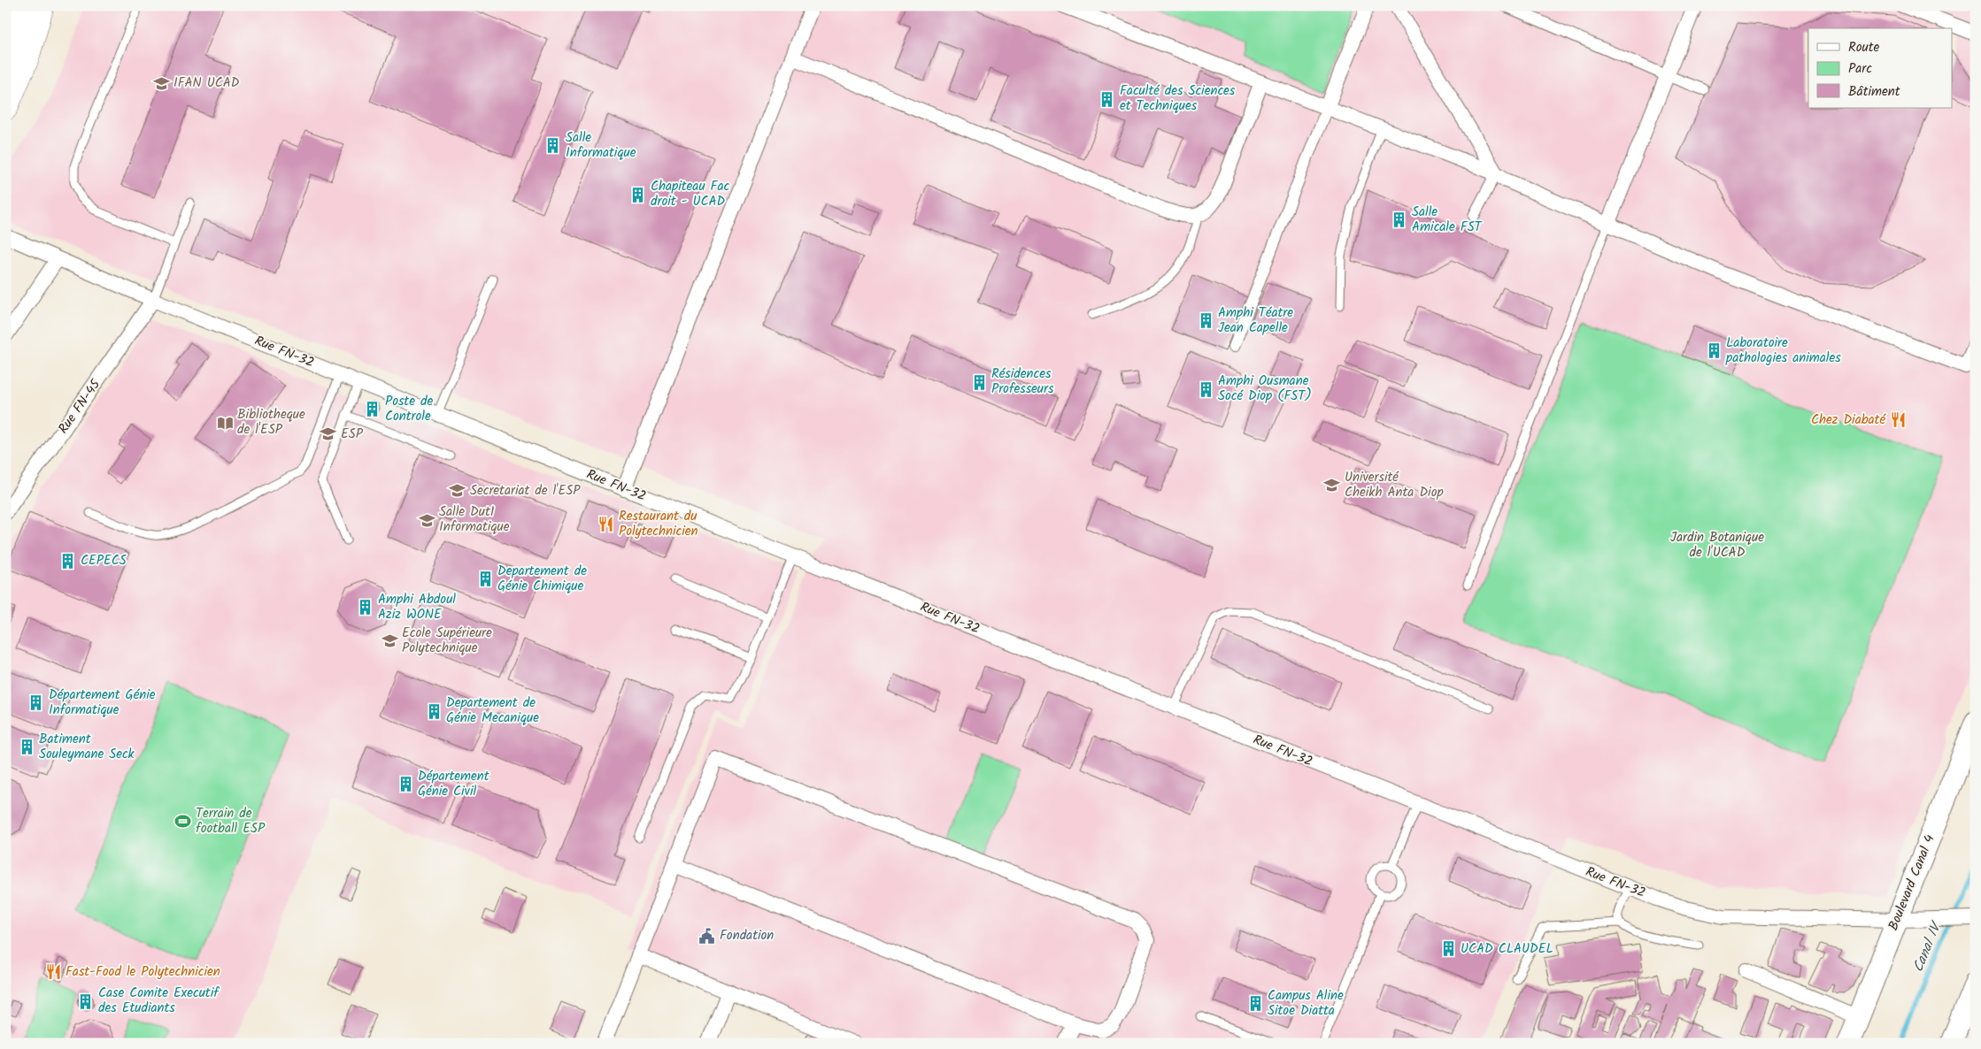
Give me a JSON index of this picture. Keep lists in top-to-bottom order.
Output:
{
  "streets": {
    "main road": ["Boulevard Canal 4"],
    "street": ["Rue FN-32", "Rue FN-45"]
  },
  "crossings": [
    ["Rue FN-32", "Rue FN-45"],
    ["Rue FN-32", "Boulevard Canal 4"]
  ],
  "water": ["Canal IV"],
  "parks": ["Jardin Botanique de l'UCAD"],
  "places": {
    "school or university": [
      "IFAN UCAD",
      "ESP",
      "Université Cheikh Anta Diop",
      "Secretariat de l'ESP",
      "Salle Dut1 Informatique",
      "Ecole Supérieure Polytechnique"
    ],
    "building": [
      "Faculté des Sciences et Techniques",
      "Salle Informatique",
      "Chapiteau Fac droit - UCAD",
      "Salle Amicale FST",
      "Amphi Téatre Jean Capelle",
      "Laboratoire pathologies animales",
      "Résidences Professeurs",
      "Amphi Ousmane Socé Diop (FST)",
      "Poste de Controle",
      "CEPECS",
      "Departement de Génie Chimique",
      "Amphi Abdoul Aziz WONE",
      "Département Génie Informatique",
      "Departement de Génie Mecanique",
      "Batiment Souleymane Seck",
      "Département Génie Civil",
      "UCAD CLAUDEL",
      "Case Comite Executif des Etudiants",
      "Campus Aline Sitoe Diatta"
    ],
    "restaurant": ["Chez Diabaté", "Restaurant du Polytechnicien", "Fast-Food le Polytechnicien"],
    "library": ["Bibliotheque de l'ESP"],
    "sports": ["Terrain de football ESP"],
    "public building": ["Fondation"]
  },
  "legend": ["Route", "Parc", "Bâtiment"]
}
